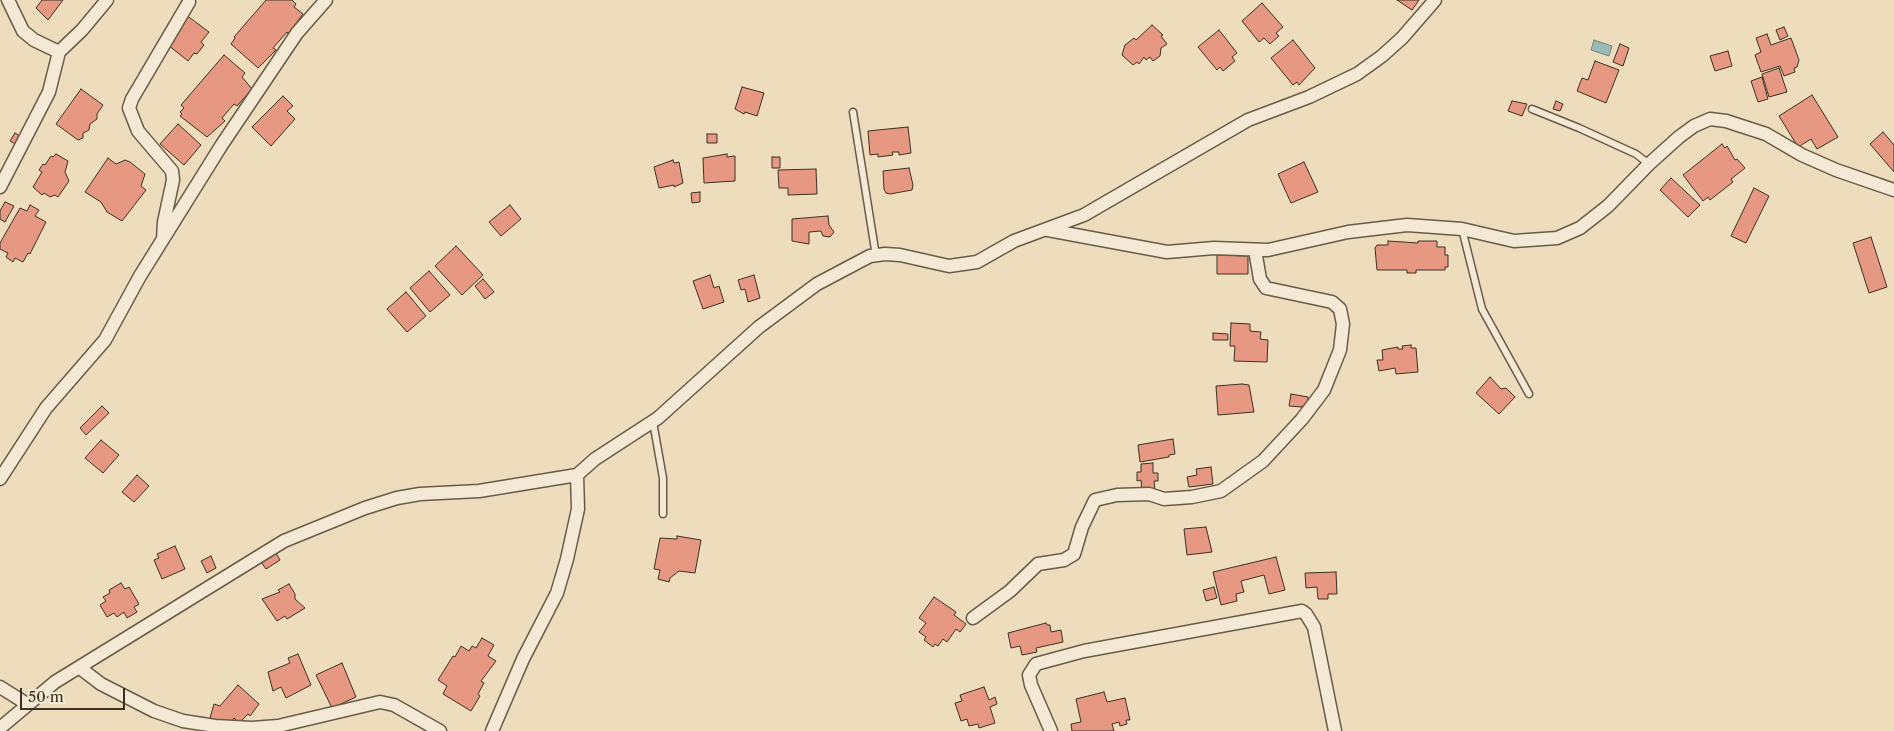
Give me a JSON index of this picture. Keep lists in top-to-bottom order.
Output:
{
  "scale_bar": "50 m"
}
